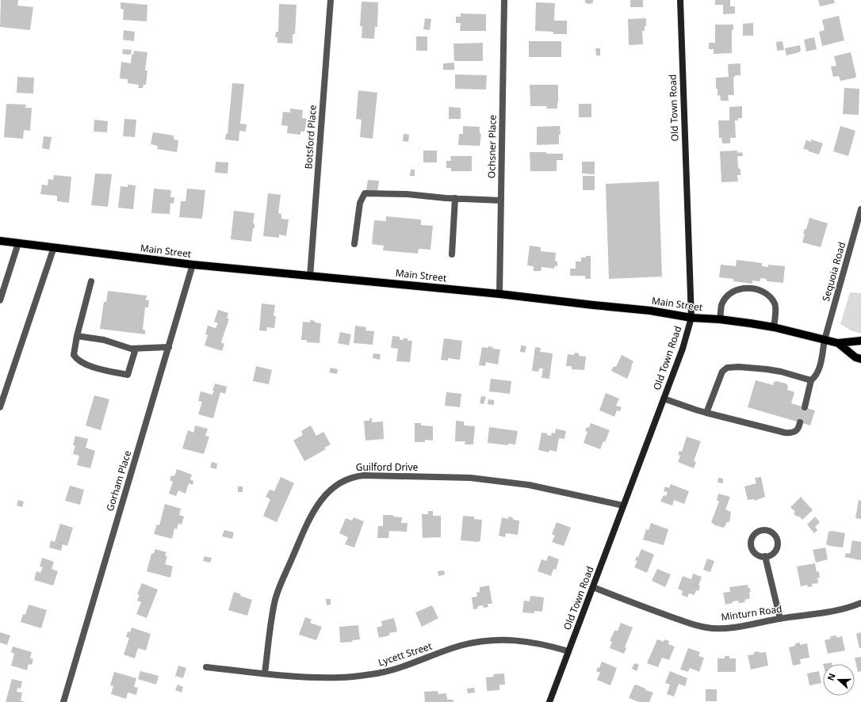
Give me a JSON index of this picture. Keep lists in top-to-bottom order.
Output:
{
  "streets": {
    "main road": ["Old Town Road", "Main Street"],
    "street": [
      "Botsford Place",
      "Ochsner Place",
      "Sequoia Road",
      "Guilford Drive",
      "Gorham Place",
      "Minturn Road",
      "Lycett Street"
    ]
  },
  "crossings": [
    ["Old Town Road", "Main Street"],
    ["Old Town Road", "Guilford Drive"],
    ["Old Town Road", "Minturn Road"],
    ["Old Town Road", "Lycett Street"],
    ["Botsford Place", "Main Street"],
    ["Ochsner Place", "Main Street"],
    ["Main Street", "Sequoia Road"],
    ["Main Street", "Gorham Place"],
    ["Guilford Drive", "Lycett Street"]
  ],
  "north": "left"
}
